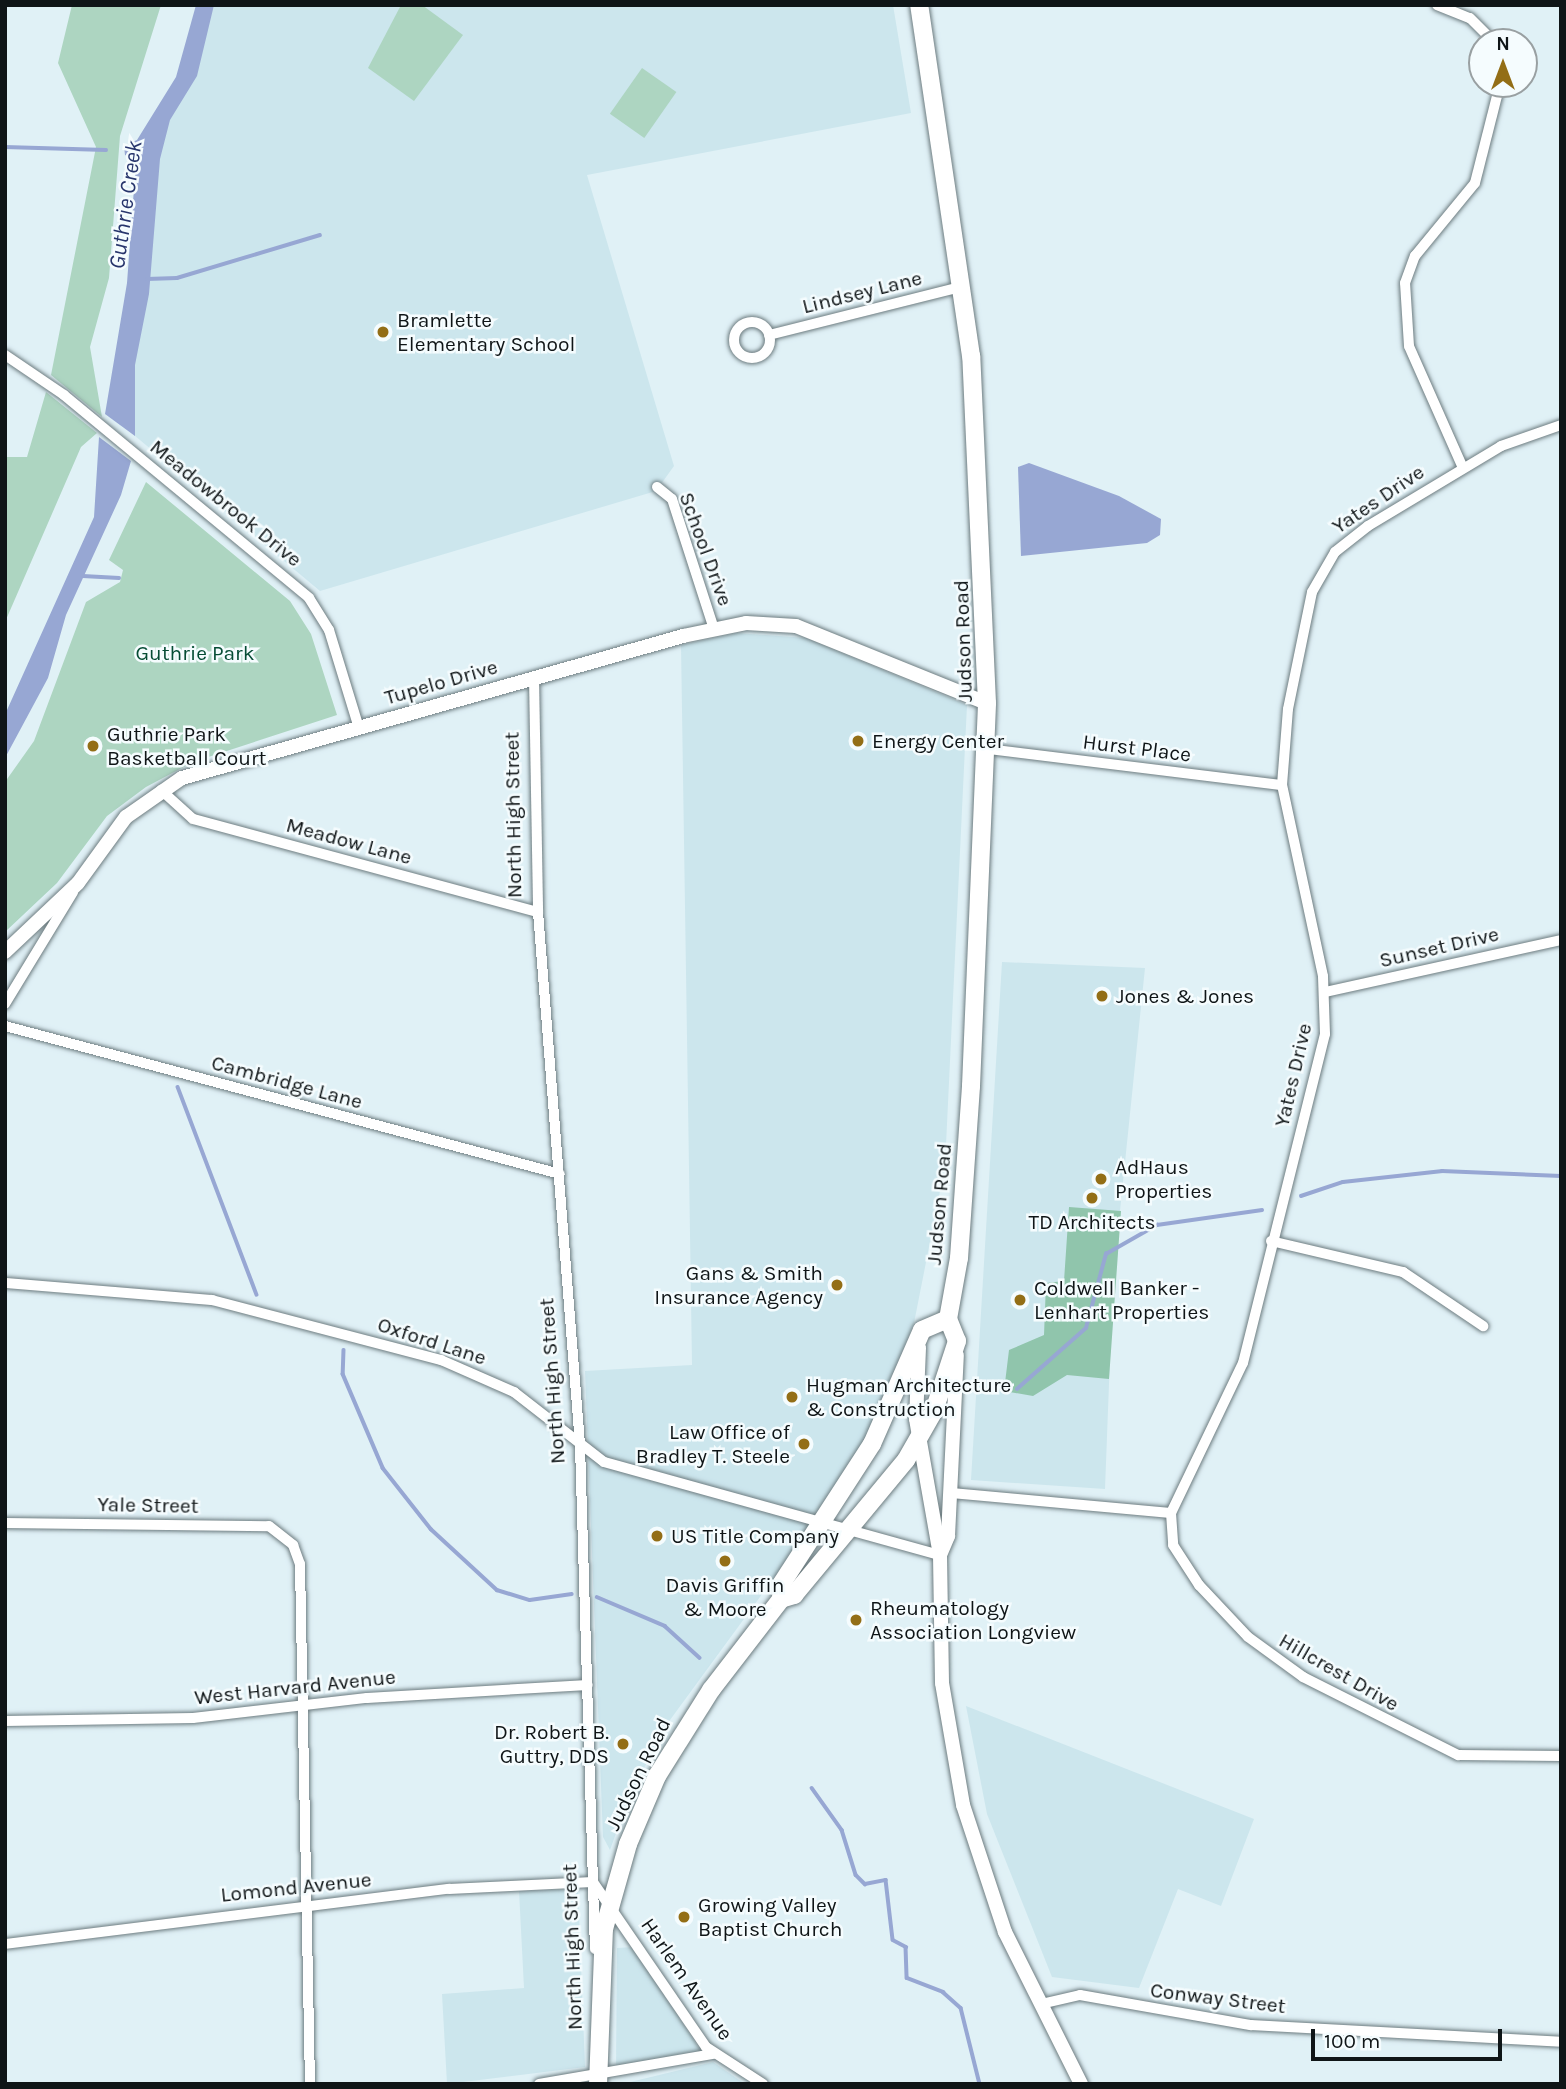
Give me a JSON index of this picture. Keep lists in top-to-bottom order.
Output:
{
  "streets": {
    "main road": ["Judson Road", "North High Street"],
    "street": [
      "Lindsey Lane",
      "Yates Drive",
      "Meadowbrook Drive",
      "School Drive",
      "Tupelo Drive",
      "Hurst Place",
      "Meadow Lane",
      "Sunset Drive",
      "Cambridge Lane",
      "Oxford Lane",
      "Yale Street",
      "Hillcrest Drive",
      "West Harvard Avenue",
      "Lomond Avenue",
      "Harlem Avenue",
      "Conway Street"
    ]
  },
  "crossings": [
    ["Lindsey Lane", "Judson Road"],
    ["Yates Drive", "Hurst Place"],
    ["Yates Drive", "Sunset Drive"],
    ["Yates Drive", "Hillcrest Drive"],
    ["Meadowbrook Drive", "Tupelo Drive"],
    ["School Drive", "Tupelo Drive"],
    ["Judson Road", "Tupelo Drive"],
    ["Judson Road", "Hurst Place"],
    ["Judson Road", "North High Street"],
    ["Judson Road", "Oxford Lane"],
    ["Judson Road", "Harlem Avenue"],
    ["Tupelo Drive", "North High Street"],
    ["Tupelo Drive", "Meadow Lane"],
    ["North High Street", "Meadow Lane"],
    ["North High Street", "Cambridge Lane"],
    ["North High Street", "Oxford Lane"],
    ["North High Street", "West Harvard Avenue"],
    ["North High Street", "Lomond Avenue"],
    ["North High Street", "Harlem Avenue"],
    ["Yale Street", "West Harvard Avenue"],
    ["Lomond Avenue", "Harlem Avenue"]
  ],
  "water": ["Guthrie Creek"],
  "parks": ["Guthrie Park"],
  "places": [
    "Bramlette Elementary School",
    "Energy Center",
    "Guthrie Park Basketball Court",
    "Jones & Jones",
    "AdHaus Properties",
    "TD Architects",
    "Gans & Smith Insurance Agency",
    "Coldwell Banker - Lenhart Properties",
    "Hugman Architecture & Construction",
    "Law Office of Bradley T. Steele",
    "US Title Company",
    "Davis Griffin & Moore",
    "Rheumatology Association Longview",
    "Dr. Robert B. Guttry, DDS",
    "Growing Valley Baptist Church"
  ],
  "scale_bar": "100 m",
  "north": "top"
}
